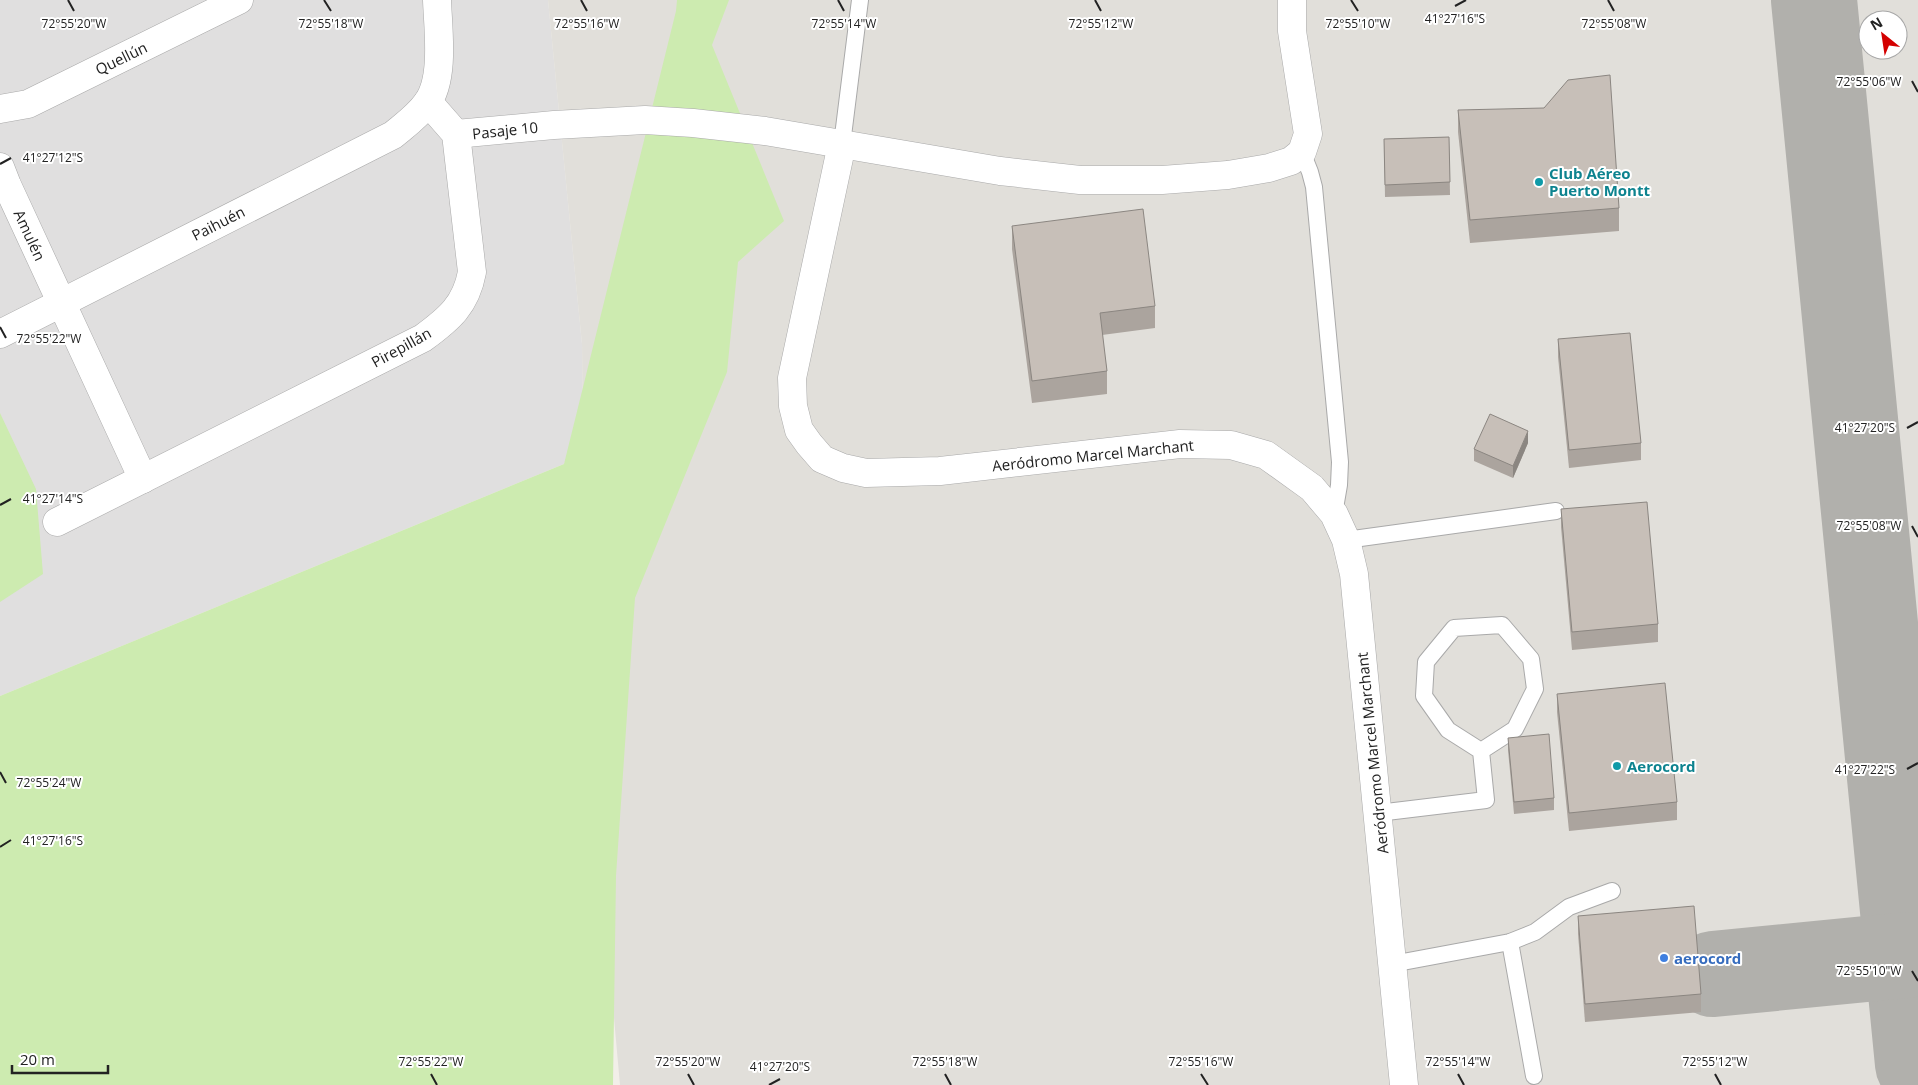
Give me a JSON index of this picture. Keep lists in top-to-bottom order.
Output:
{
  "streets": {
    "street": [
      "Quellún",
      "Pasaje 10",
      "Paihuén",
      "Amulén",
      "Pirepillán",
      "Aeródromo Marcel Marchant"
    ]
  },
  "crossings": [
    ["Pasaje 10", "Pirepillán"],
    ["Pasaje 10", "Aeródromo Marcel Marchant"],
    ["Paihuén", "Amulén"]
  ],
  "places": ["Club Aéreo Puerto Montt", "Aerocord", "aerocord"],
  "scale_bar": "20 m",
  "north": "top left",
  "coordinates": [
    "41°27'16\"S",
    "72°55'20\"W",
    "72°55'18\"W",
    "72°55'16\"W",
    "72°55'14\"W",
    "72°55'12\"W",
    "72°55'10\"W",
    "72°55'08\"W",
    "72°55'06\"W",
    "41°27'12\"S",
    "72°55'22\"W",
    "41°27'20\"S",
    "41°27'14\"S",
    "41°27'22\"S",
    "72°55'24\"W"
  ]
}
